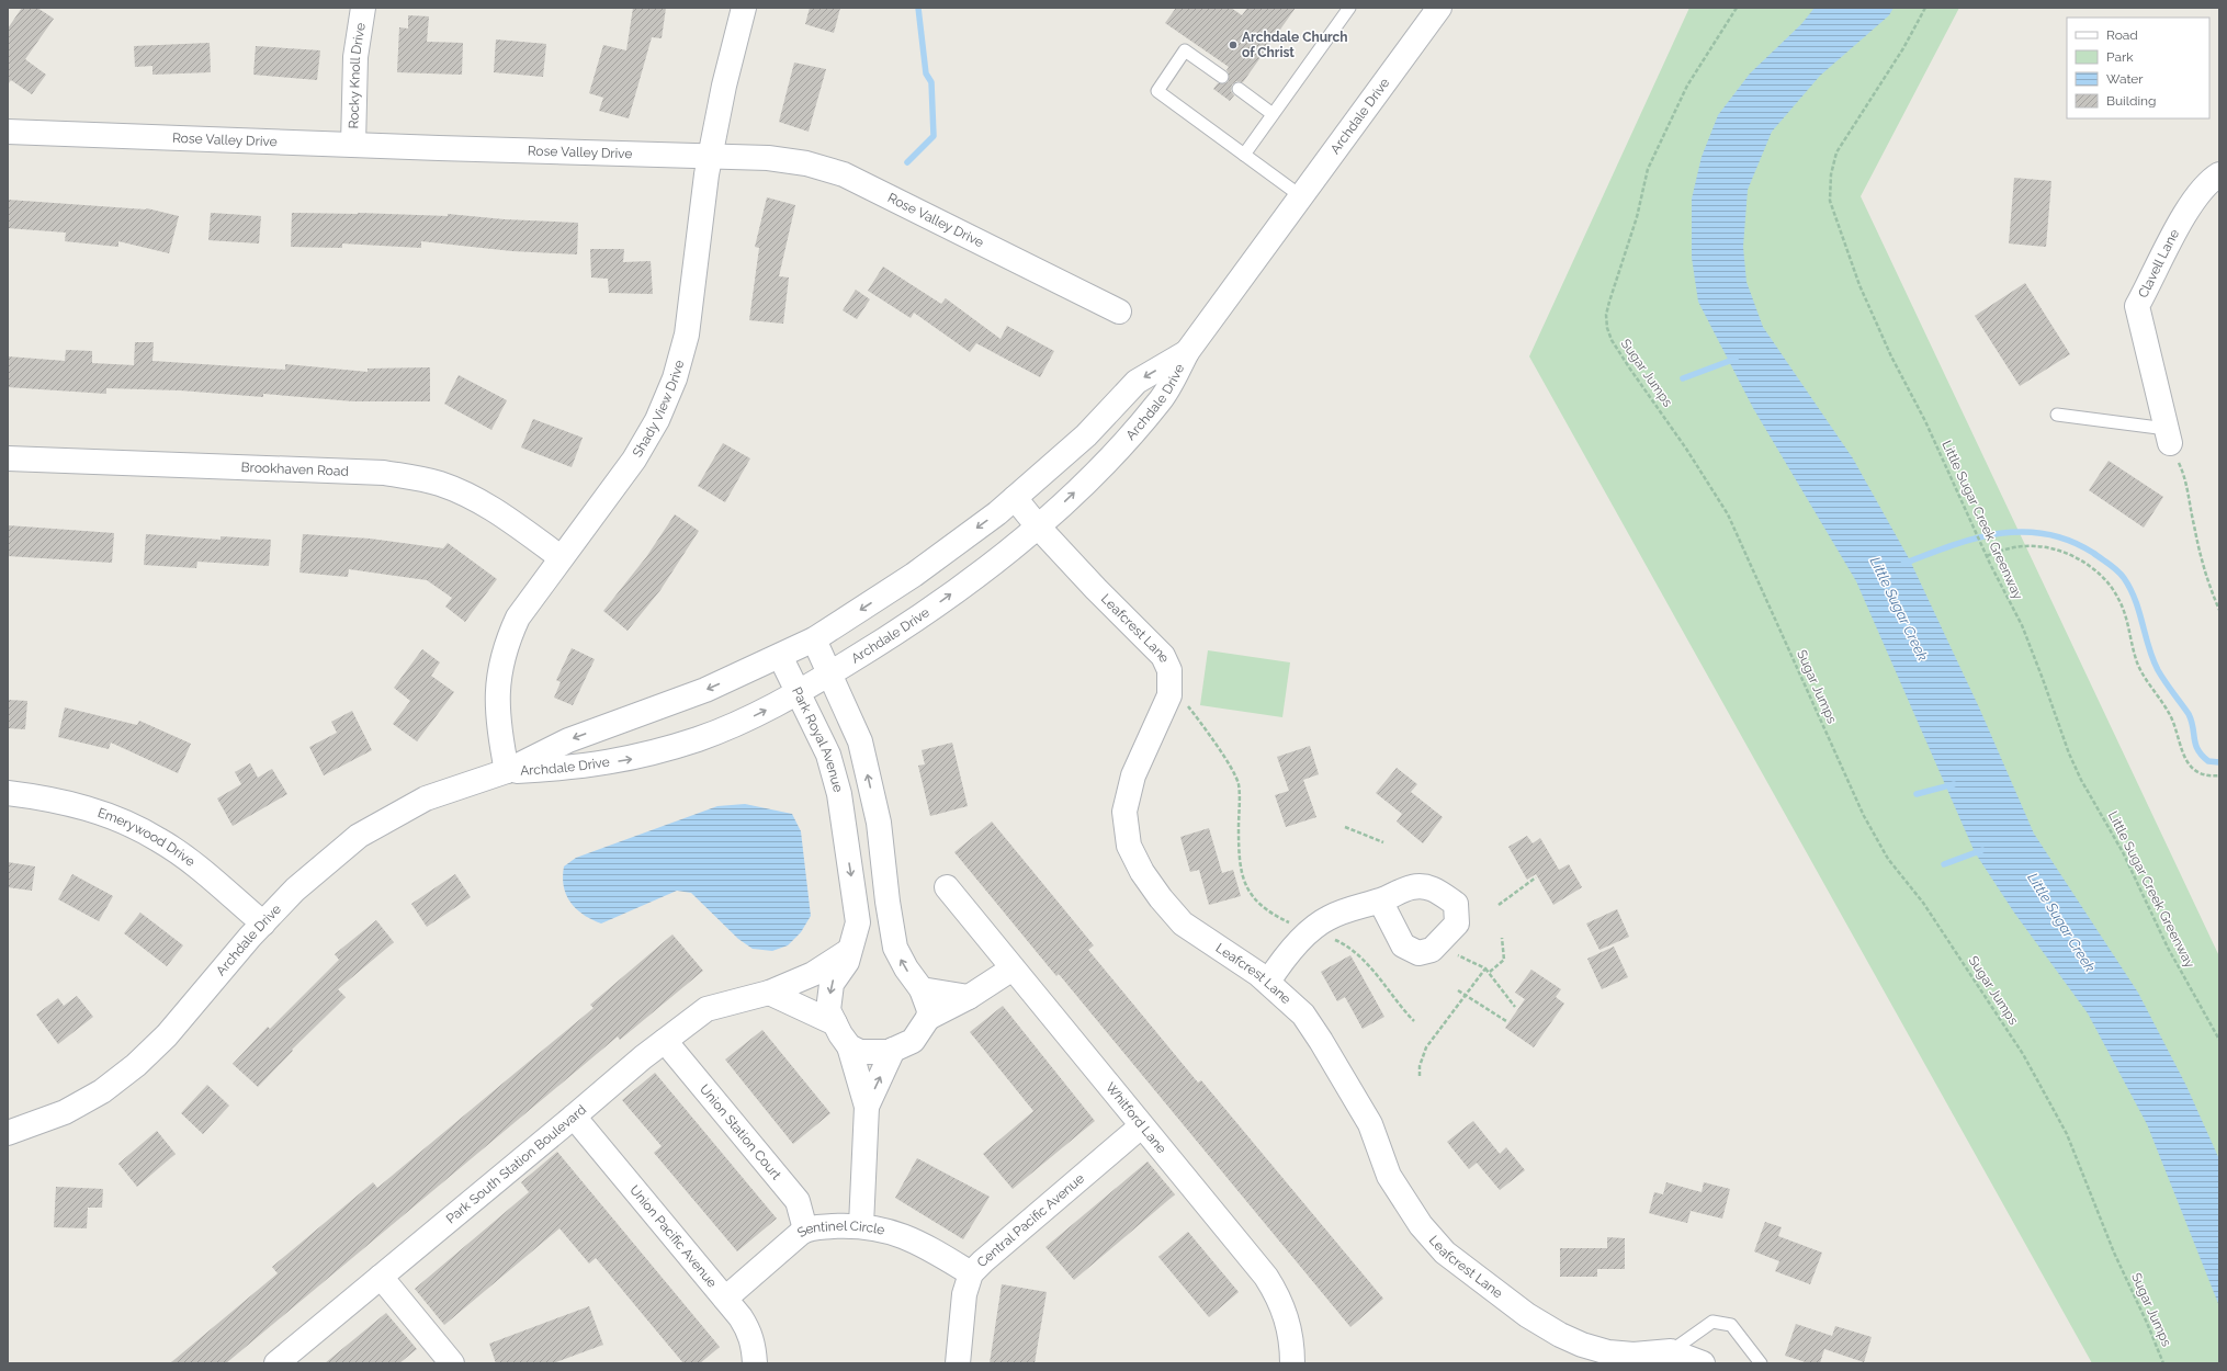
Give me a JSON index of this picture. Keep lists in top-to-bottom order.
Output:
{
  "streets": {
    "street": [
      "Rocky Knoll Drive",
      "Archdale Drive",
      "Rose Valley Drive",
      "Clavell Lane",
      "Shady View Drive",
      "Brookhaven Road",
      "Leafcrest Lane",
      "Park Royal Avenue",
      "Emerywood Drive",
      "Whitford Lane",
      "Union Station Court",
      "Park South Station Boulevard",
      "Central Pacific Avenue",
      "Sentinel Circle",
      "Union Pacific Avenue"
    ],
    "path": ["Sugar Jumps", "Little Sugar Creek Greenway"]
  },
  "crossings": [
    ["Rocky Knoll Drive", "Rose Valley Drive"],
    ["Archdale Drive", "Shady View Drive"],
    ["Archdale Drive", "Leafcrest Lane"],
    ["Archdale Drive", "Park Royal Avenue"],
    ["Archdale Drive", "Emerywood Drive"],
    ["Rose Valley Drive", "Shady View Drive"],
    ["Shady View Drive", "Brookhaven Road"],
    ["Park Royal Avenue", "Park South Station Boulevard"],
    ["Whitford Lane", "Central Pacific Avenue"],
    ["Union Station Court", "Park South Station Boulevard"],
    ["Union Station Court", "Sentinel Circle"],
    ["Park South Station Boulevard", "Union Pacific Avenue"],
    ["Central Pacific Avenue", "Sentinel Circle"],
    ["Sentinel Circle", "Union Pacific Avenue"]
  ],
  "water": ["Little Sugar Creek"],
  "places": ["Archdale Church of Christ"],
  "legend": [
    "Road",
    "Park",
    "Water",
    "Building"
  ]
}
